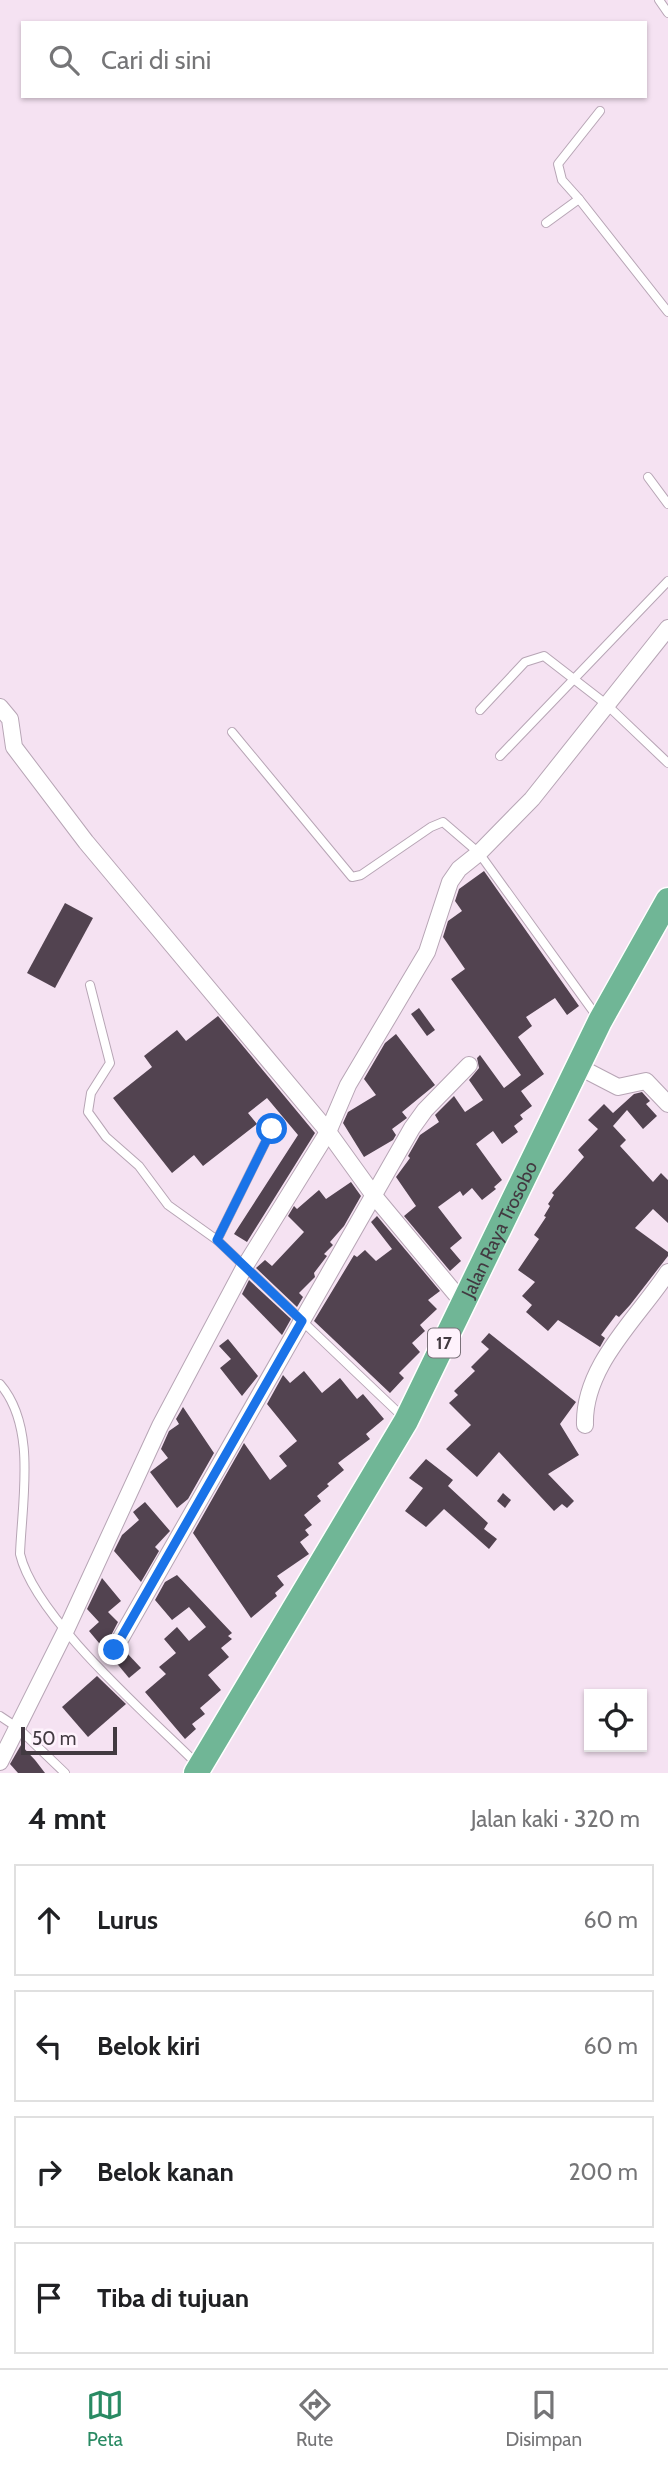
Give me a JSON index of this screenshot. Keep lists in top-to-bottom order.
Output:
{
  "streets": {
    "highway": ["Jalan Raya Trosobo", "17"]
  },
  "scale_bar": "50 m",
  "page": {
    "search": "Cari di sini",
    "scale": "50 m",
    "heading": ["4 mnt", "Jalan kaki · 320 m"],
    "list": [
      ["Lurus", "60 m"],
      ["Belok kiri", "60 m"],
      ["Belok kanan", "200 m"],
      "Tiba di tujuan"
    ],
    "nav": ["Peta", "Rute", "Disimpan"]
  }
}
